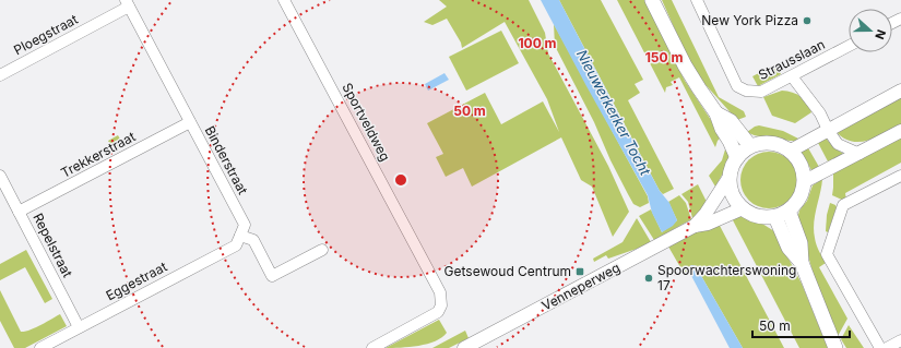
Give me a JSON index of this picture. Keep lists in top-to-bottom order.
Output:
{
  "streets": {
    "street": [
      "Ploegstraat",
      "Strausslaan",
      "Sportveldweg",
      "Trekkerstraat",
      "Binderstraat",
      "Repelstraat",
      "Eggestraat",
      "Venneperweg"
    ]
  },
  "crossings": [
    ["Ploegstraat", "Binderstraat"],
    ["Trekkerstraat", "Binderstraat"],
    ["Trekkerstraat", "Repelstraat"],
    ["Binderstraat", "Eggestraat"],
    ["Repelstraat", "Eggestraat"]
  ],
  "water": ["Nieuwerkerker Tocht"],
  "places": {
    "other": ["New York Pizza", "Spoorwachterswoning 17"],
    "transit": ["Getsewoud Centrum"]
  },
  "scale_bar": "50 m",
  "north": "right",
  "rings": ["100 m", "150 m", "50 m"]
}
